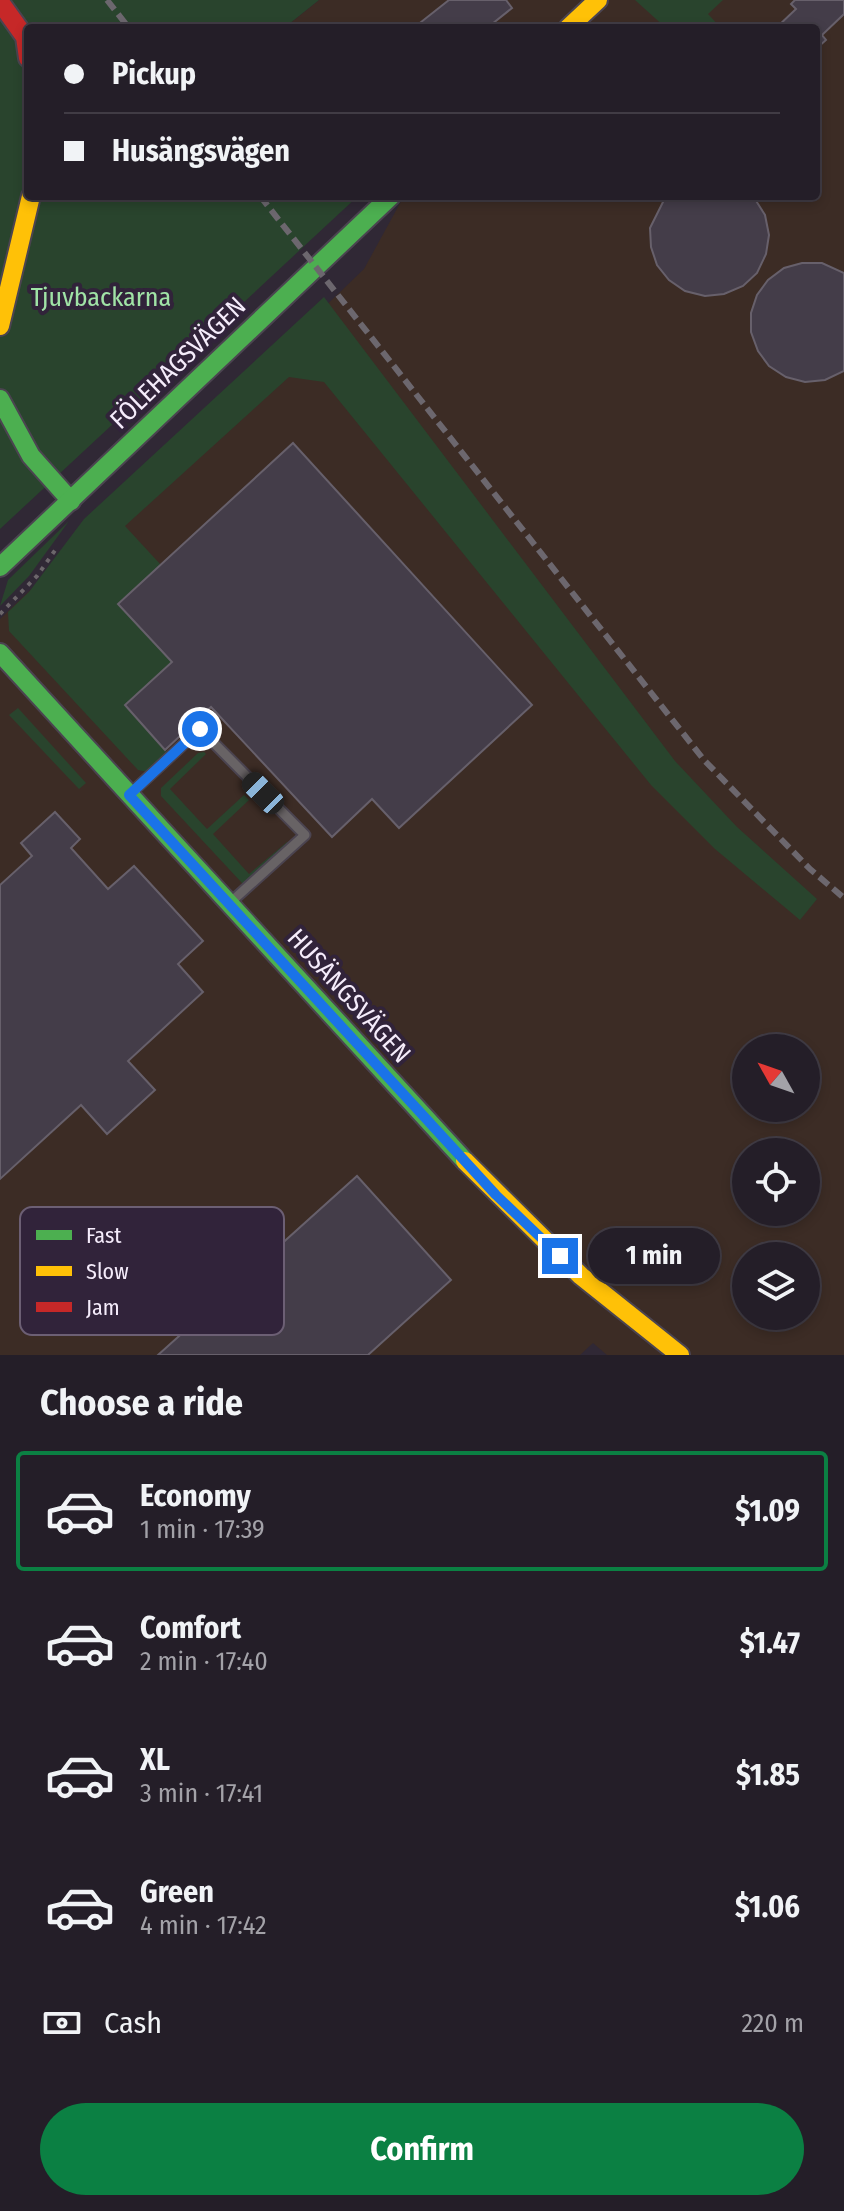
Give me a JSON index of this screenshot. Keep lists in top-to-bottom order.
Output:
{
  "streets": {
    "street": ["FÖLEHAGSVÄGEN", "HUSÄNGSVÄGEN"]
  },
  "parks": ["Tjuvbackarna"],
  "legend": ["Fast", "Slow", "Jam"],
  "north": "top left",
  "page": {
    "banner": ["Pickup", "Husängsvägen"],
    "bubble": "1 min",
    "heading": "Choose a ride",
    "list": [
      {
        "name": "Economy",
        "note": "1 min · 17:39",
        "value": "$1.09"
      },
      {
        "name": "Comfort",
        "note": "2 min · 17:40",
        "value": "$1.47"
      },
      {
        "name": "XL",
        "note": "3 min · 17:41",
        "value": "$1.85"
      },
      {
        "name": "Green",
        "note": "4 min · 17:42",
        "value": "$1.06"
      }
    ],
    "pay": ["Cash", "220 m"],
    "buttons": "Confirm"
  }
}
